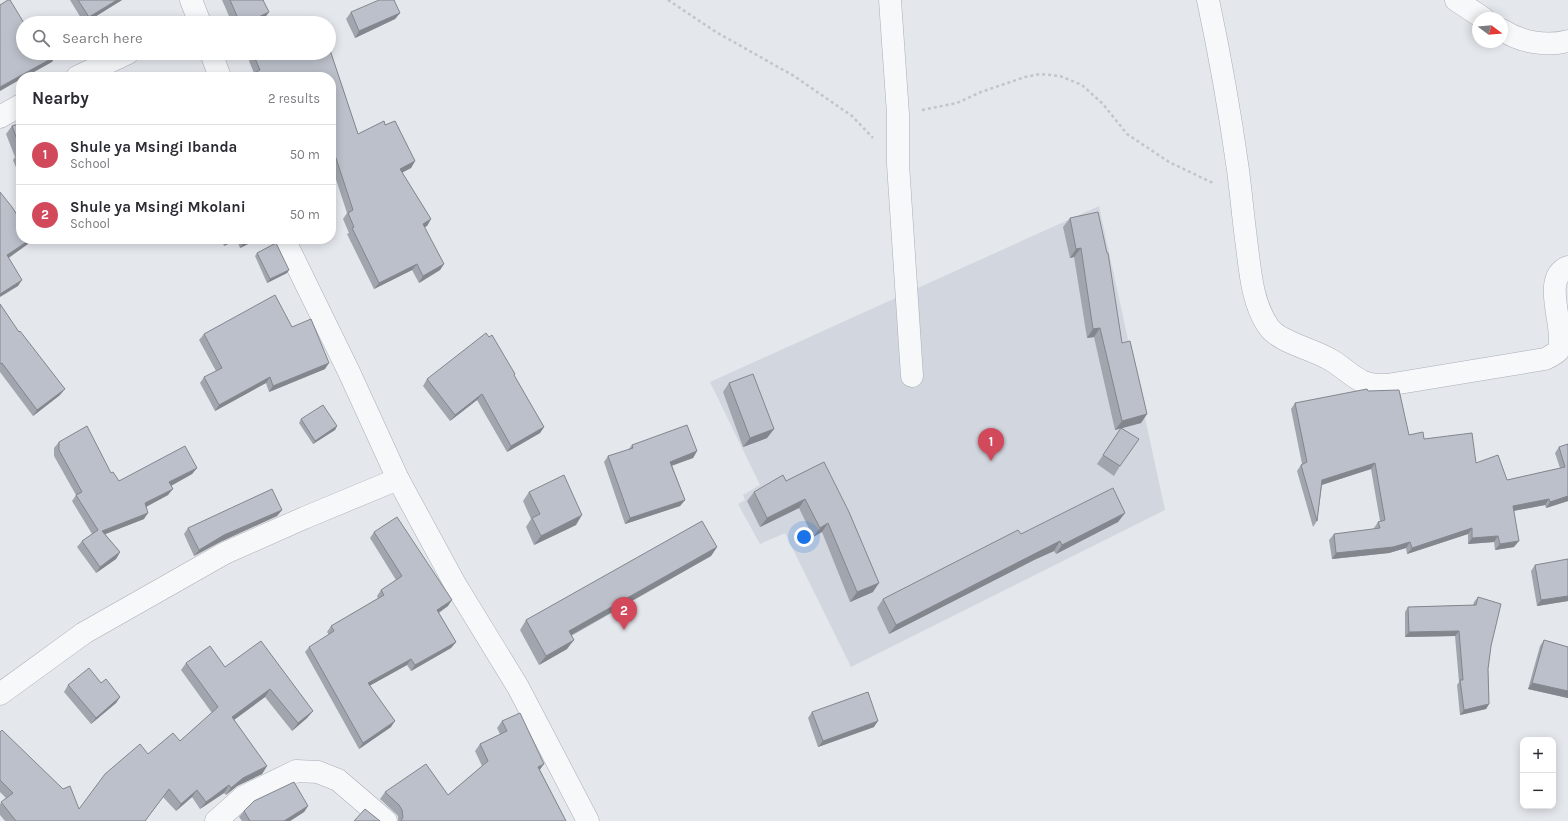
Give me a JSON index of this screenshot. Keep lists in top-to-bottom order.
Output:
{
  "north": "right",
  "page": {
    "search": "Search here",
    "heading": ["Nearby", "2 results"],
    "list": [
      {
        "mark": "1",
        "name": "Shule ya Msingi Ibanda",
        "note": "School",
        "value": "50 m"
      },
      {
        "mark": "2",
        "name": "Shule ya Msingi Mkolani",
        "note": "School",
        "value": "50 m"
      }
    ],
    "pins": ["1", "2"],
    "map_buttons": ["+", "−"]
  }
}
